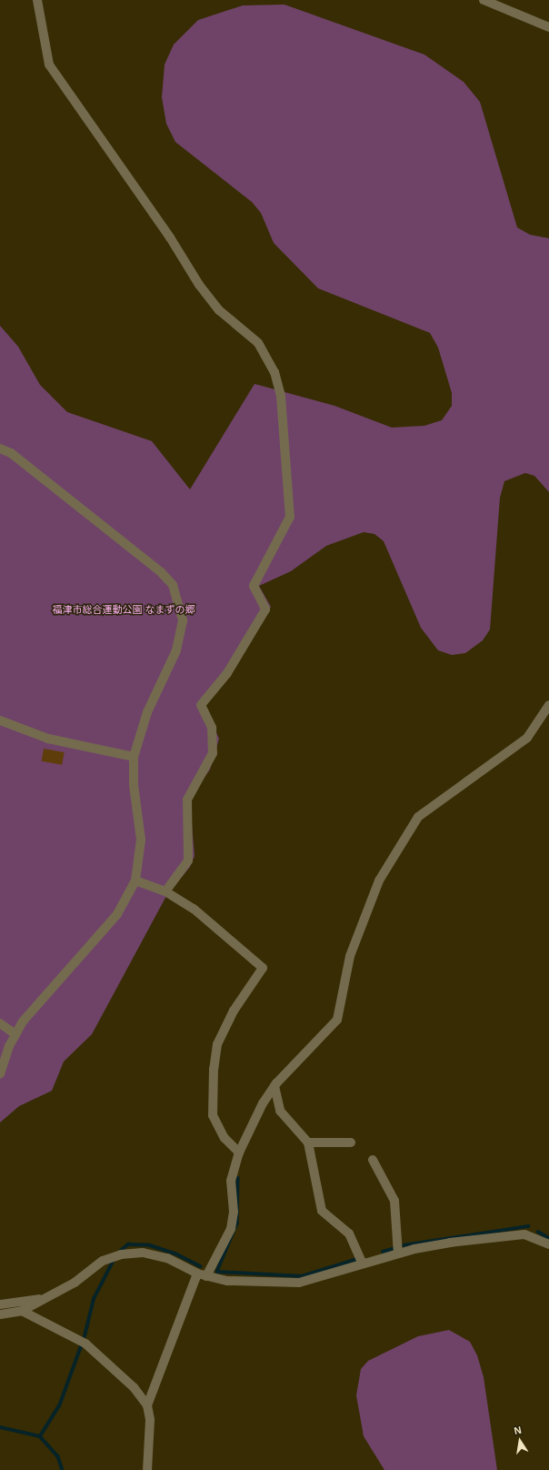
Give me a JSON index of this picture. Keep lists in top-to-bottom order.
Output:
{
  "parks": ["福津市総合運動公園 なまずの郷"],
  "north": "top"
}
